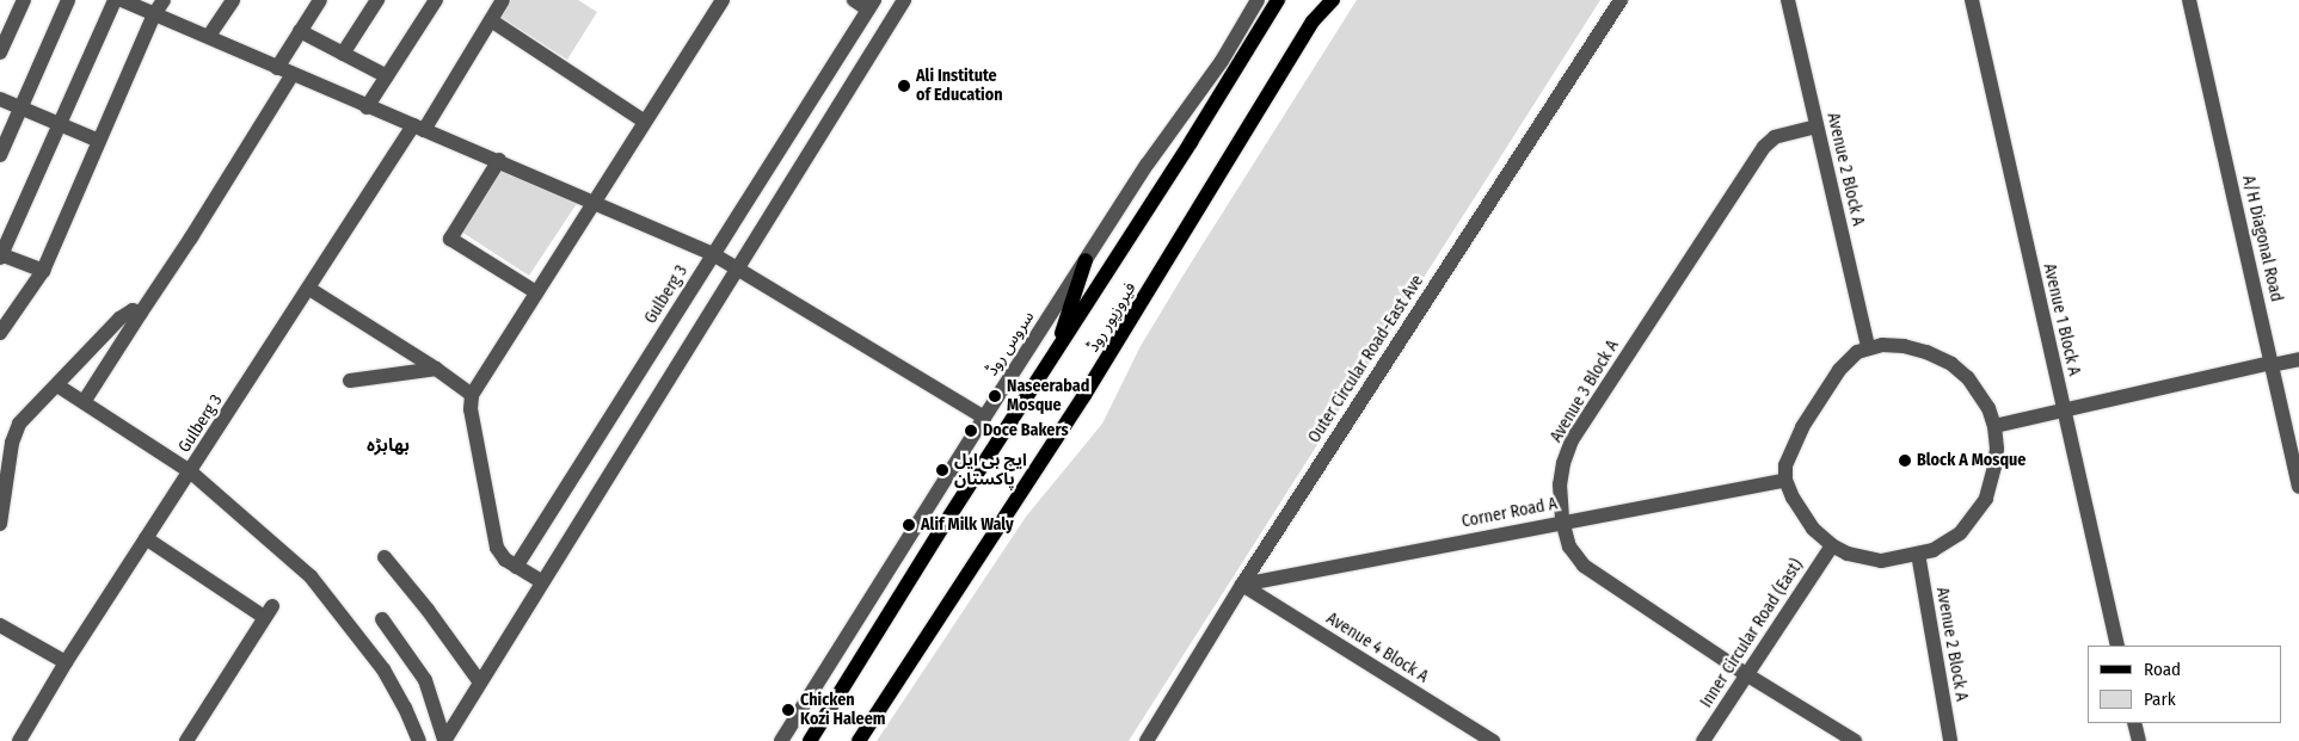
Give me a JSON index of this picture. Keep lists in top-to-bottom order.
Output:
{
  "streets": {
    "main road": ["فیروزپور روڈ"],
    "street": [
      "Avenue 2 Block A",
      "A/H Diagonal Road",
      "Gulberg 3",
      "Avenue 1 Block A",
      "سروس روڈ",
      "Outer Circular Road-East Ave",
      "Avenue 3 Block A",
      "Corner Road A",
      "Inner Circular Road (East)",
      "Avenue 4 Block A"
    ]
  },
  "crossings": [
    ["Avenue 2 Block A", "Avenue 3 Block A"],
    ["Avenue 2 Block A", "Corner Road A"],
    ["Avenue 2 Block A", "Inner Circular Road (East)"],
    ["Outer Circular Road-East Ave", "Corner Road A"],
    ["Outer Circular Road-East Ave", "Avenue 4 Block A"],
    ["Avenue 3 Block A", "Corner Road A"],
    ["Avenue 3 Block A", "Inner Circular Road (East)"],
    ["Corner Road A", "Inner Circular Road (East)"],
    ["Corner Road A", "Avenue 4 Block A"]
  ],
  "districts": ["بھابڑہ"],
  "places": [
    "Ali Institute of Education",
    "Naseerabad Mosque",
    "Doce Bakers",
    "Block A Mosque",
    "ایچ بی ایل پاکستان",
    "Alif Milk Waly",
    "Chicken Kozi Haleem"
  ],
  "legend": ["Road", "Park"]
}
